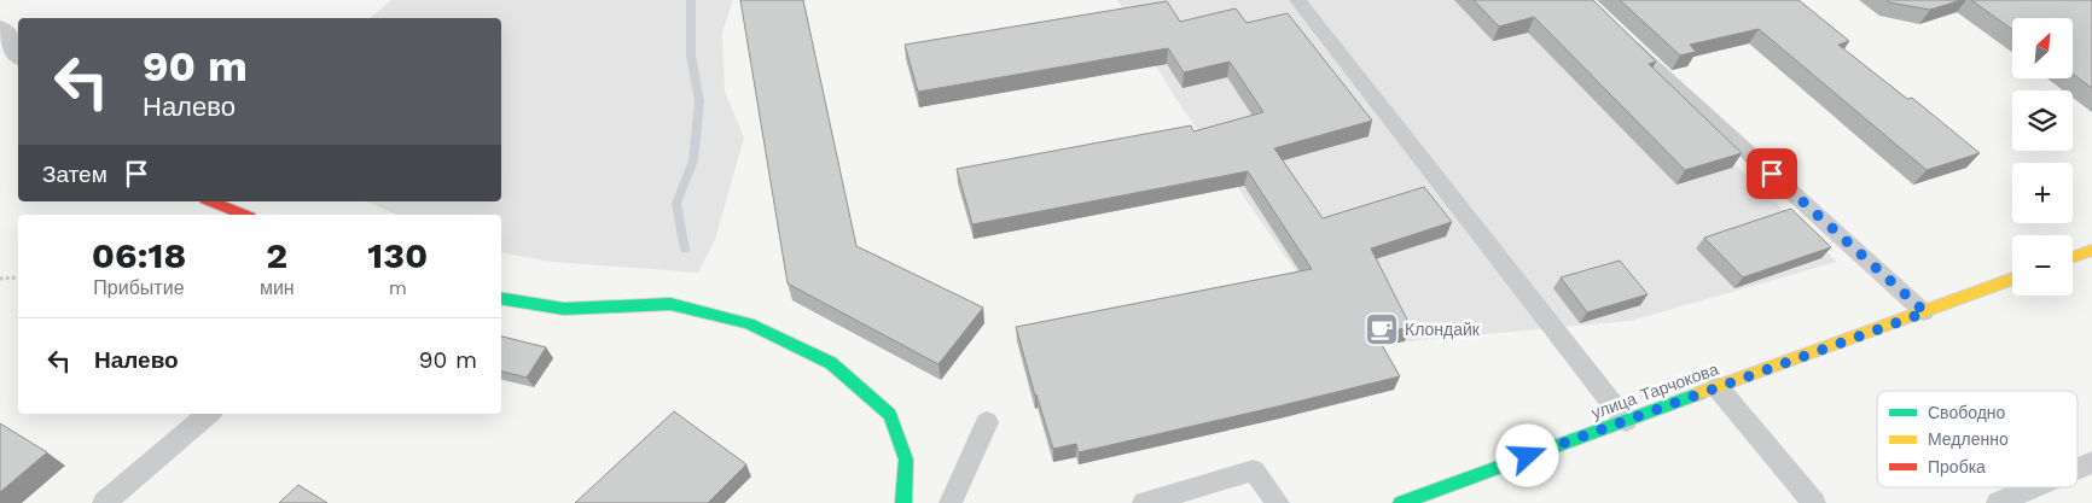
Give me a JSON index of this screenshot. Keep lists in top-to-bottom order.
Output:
{
  "streets": {
    "main road": ["улица Тарчокова"]
  },
  "places": {
    "cafe": ["Клондайк"]
  },
  "legend": ["Свободно", "Медленно", "Пробка"],
  "north": "top right",
  "page": {
    "map_buttons": ["+", "−"],
    "turn": ["90 m", "Налево"],
    "then": "Затем",
    "eta": [
      "06:18",
      "Прибытие",
      "2",
      "мин",
      "130",
      "m"
    ],
    "list": [
      {
        "name": "Налево",
        "value": "90 m"
      }
    ]
  }
}
